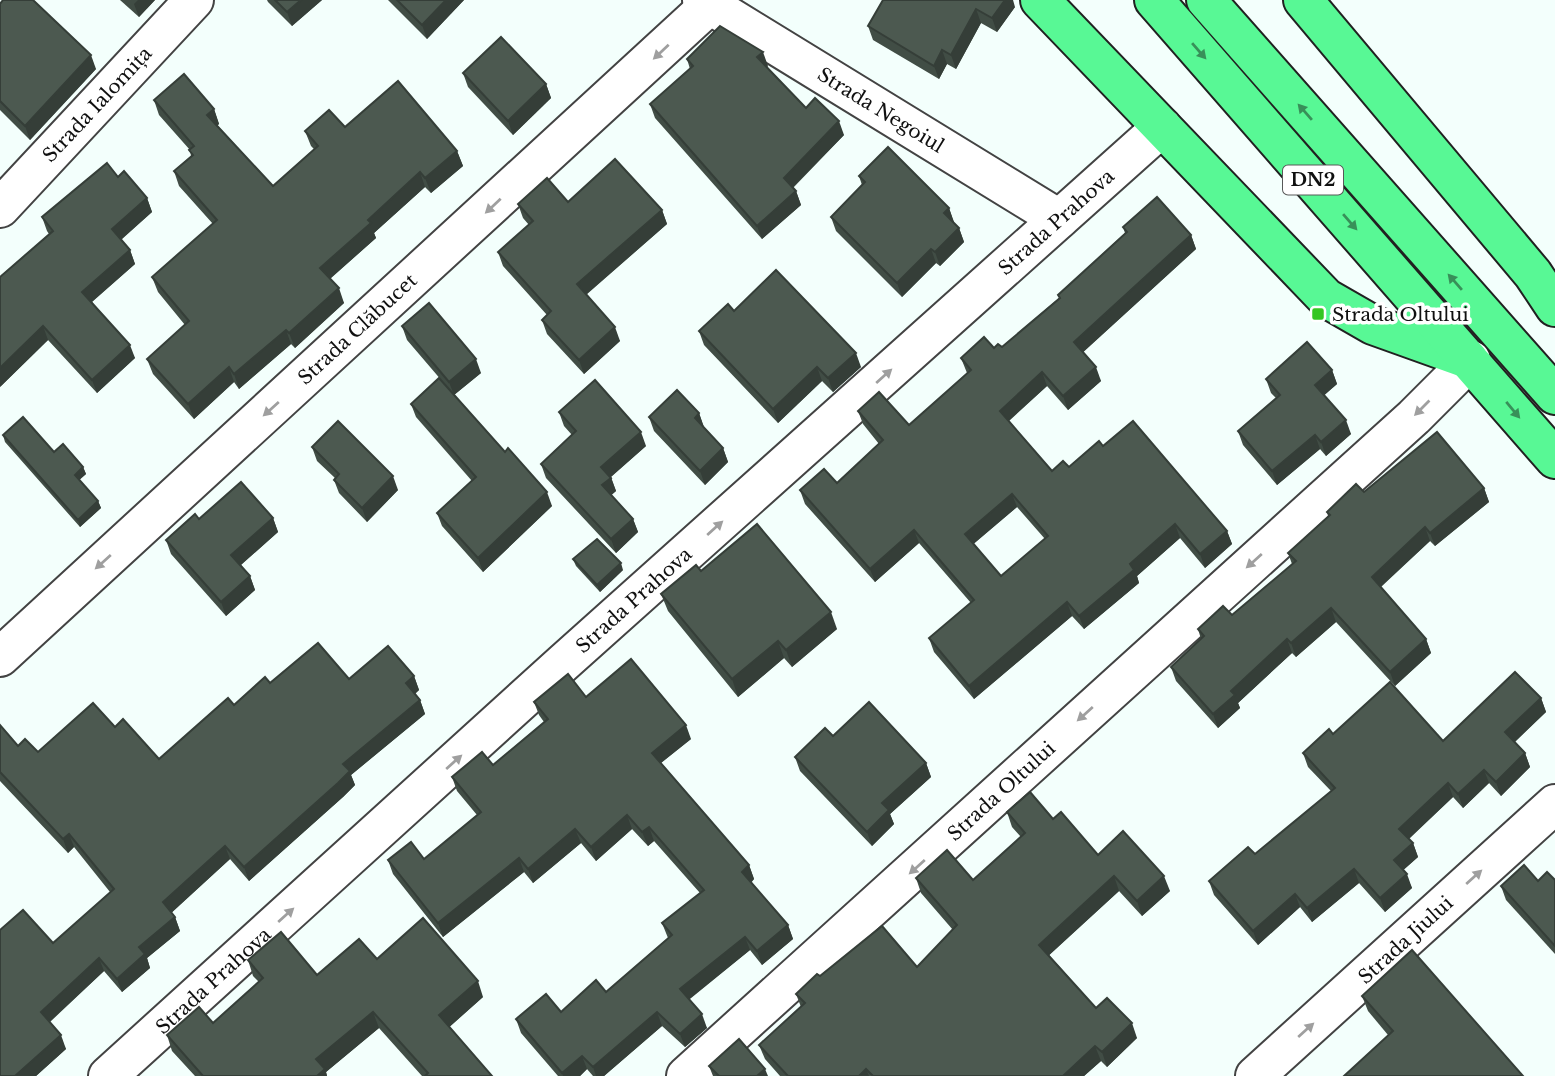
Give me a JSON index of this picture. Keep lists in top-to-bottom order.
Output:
{
  "streets": {
    "highway": ["DN2"],
    "street": [
      "Strada Ialomița",
      "Strada Negoiul",
      "Strada Prahova",
      "Strada Clăbucet",
      "Strada Oltului",
      "Strada Jiului"
    ]
  },
  "crossings": [
    ["Strada Negoiul", "Strada Prahova"],
    ["Strada Negoiul", "Strada Clăbucet"],
    ["DN2", "Strada Oltului"]
  ],
  "one_way": [
    "Strada Prahova",
    "Strada Clăbucet",
    "Strada Oltului",
    "Strada Jiului"
  ],
  "places": {
    "transit": ["Strada Oltului"]
  }
}
